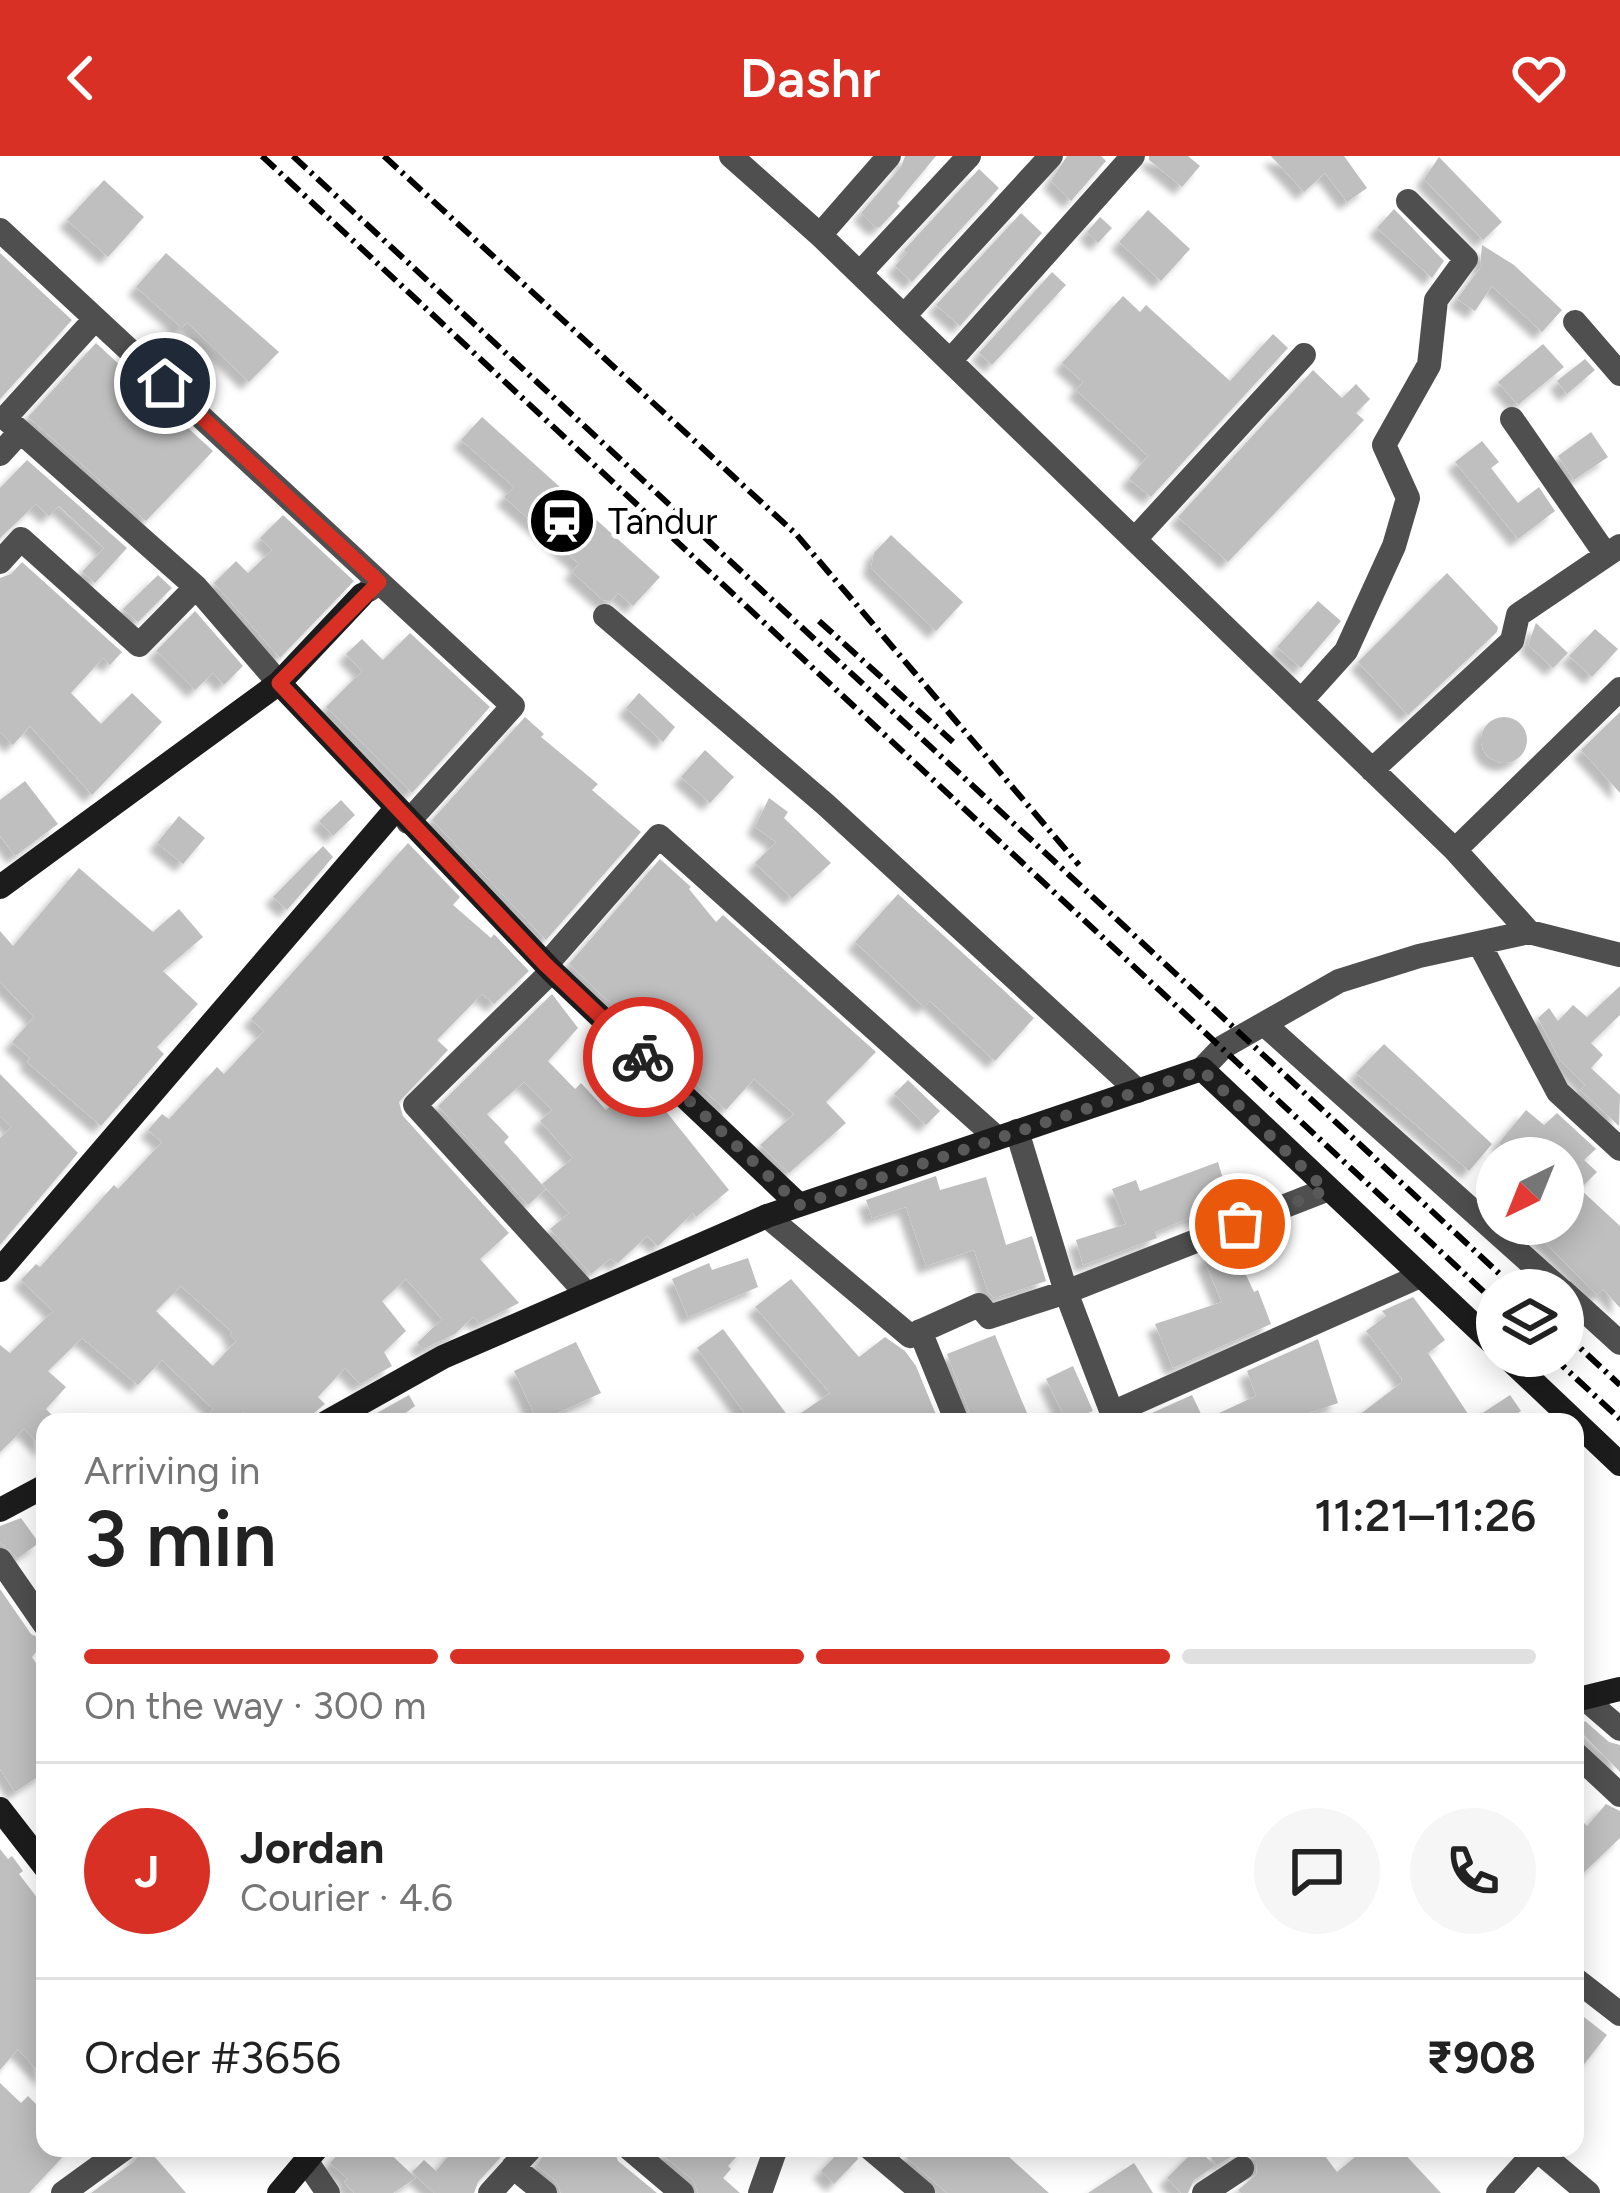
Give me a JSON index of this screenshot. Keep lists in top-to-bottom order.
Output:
{
  "places": {
    "station": ["Tandur"]
  },
  "north": "bottom left",
  "page": {
    "header": "Dashr",
    "heading": ["3 min", "Arriving in", "11:21–11:26"],
    "panel": [
      "Jordan",
      "Courier · 4.6",
      "Order #3656",
      "₹908"
    ],
    "bar": "On the way · 300 m",
    "round": "J"
  }
}
